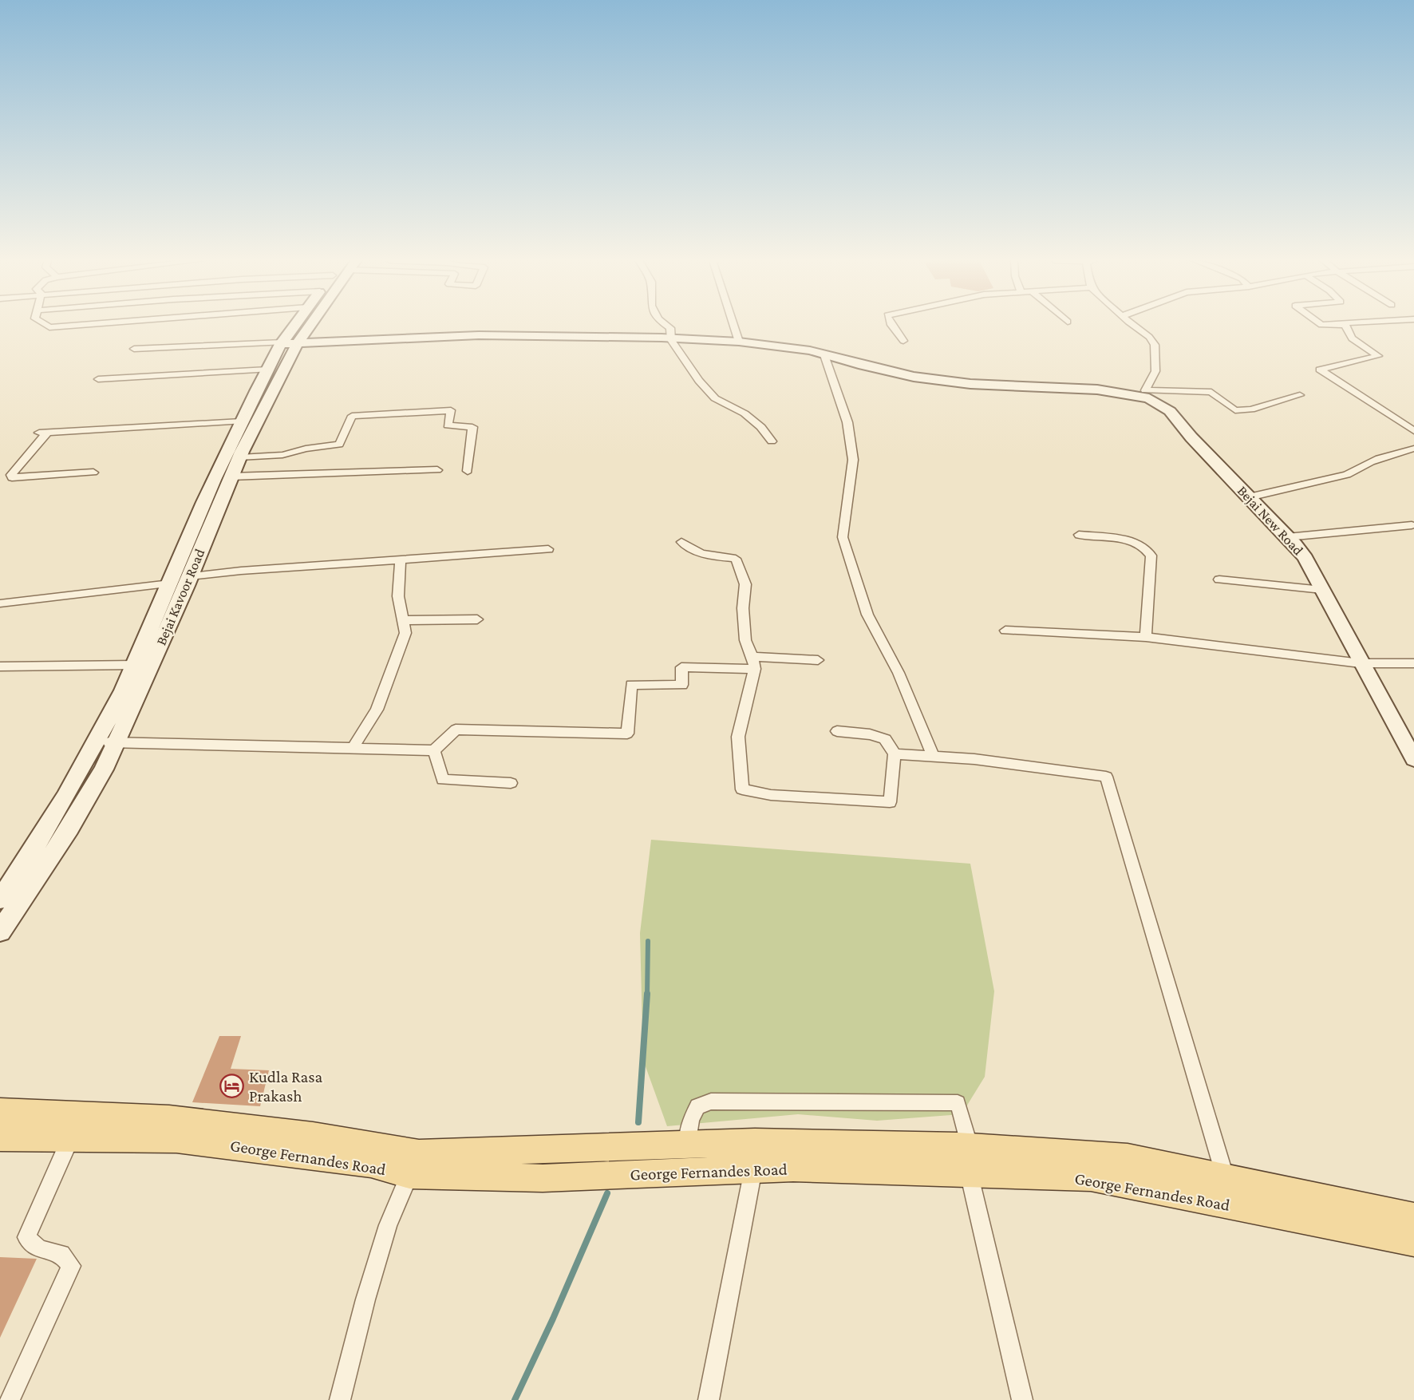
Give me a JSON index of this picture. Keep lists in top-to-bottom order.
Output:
{
  "streets": {
    "main road": ["Bejai New Road", "Bejai Kavoor Road", "George Fernandes Road"]
  },
  "crossings": [
    ["Bejai New Road", "Bejai Kavoor Road"]
  ],
  "places": {
    "hotel": ["Kudla Rasa Prakash"]
  }
}
